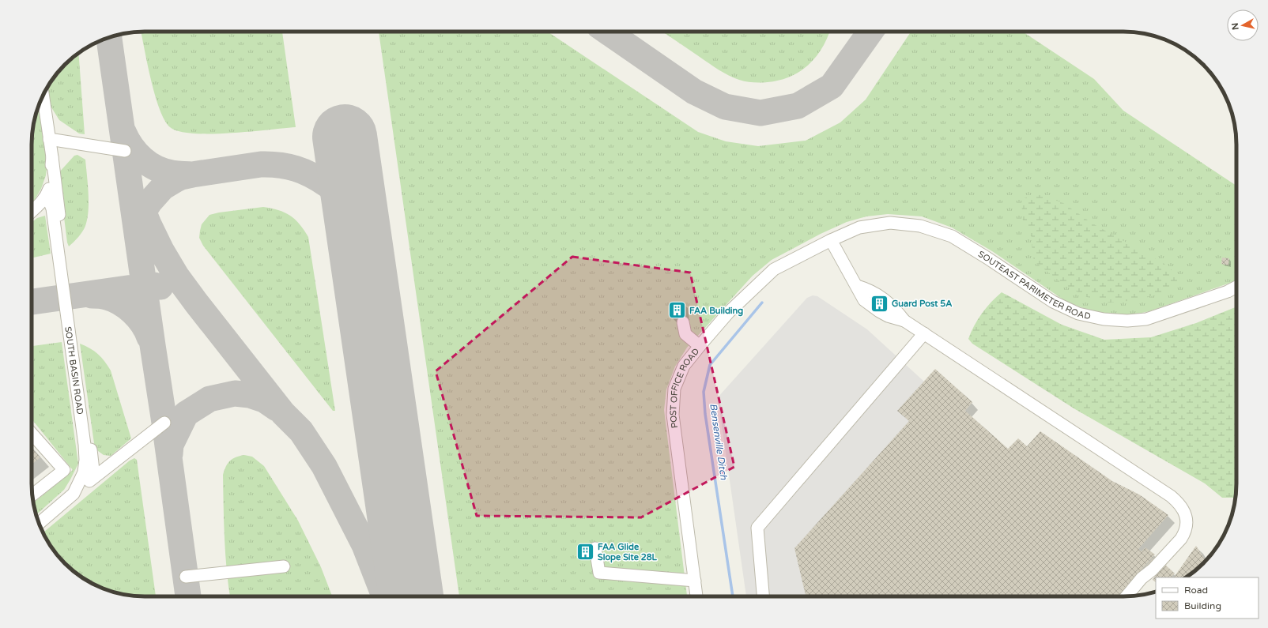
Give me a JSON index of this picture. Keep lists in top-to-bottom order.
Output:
{
  "streets": {
    "lane": ["SOUTEAST PARIMETER ROAD", "SOUTH BASIN ROAD", "POST OFFICE ROAD"]
  },
  "crossings": [
    ["SOUTEAST PARIMETER ROAD", "POST OFFICE ROAD"]
  ],
  "water": ["Bensenville Ditch"],
  "places": {
    "building": ["Guard Post 5A", "FAA Building", "FAA Glide Slope Site 28L"]
  },
  "legend": ["Road", "Building"],
  "north": "left"
}
